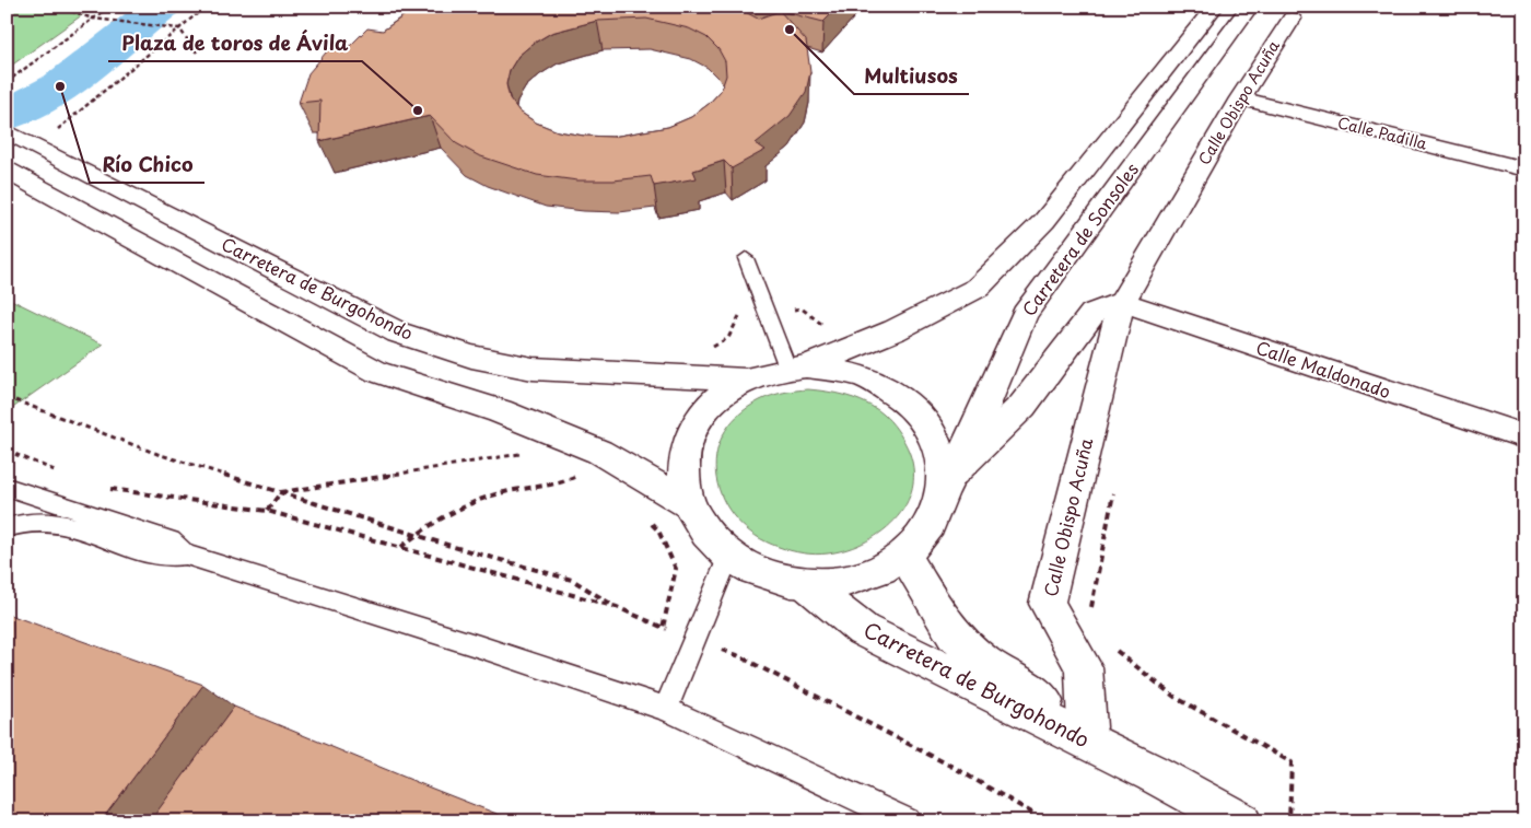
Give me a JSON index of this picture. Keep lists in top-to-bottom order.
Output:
{
  "streets": {
    "main road": [
      "Calle Obispo Acuña",
      "Calle Padilla",
      "Carretera de Sonsoles",
      "Carretera de Burgohondo",
      "Calle Maldonado"
    ]
  },
  "crossings": [
    ["Calle Obispo Acuña", "Calle Padilla"],
    ["Calle Obispo Acuña", "Carretera de Burgohondo"],
    ["Calle Obispo Acuña", "Calle Maldonado"],
    ["Carretera de Sonsoles", "Carretera de Burgohondo"]
  ],
  "places": ["Multiusos", "Río Chico", "Plaza de toros de Ávila"]
}
